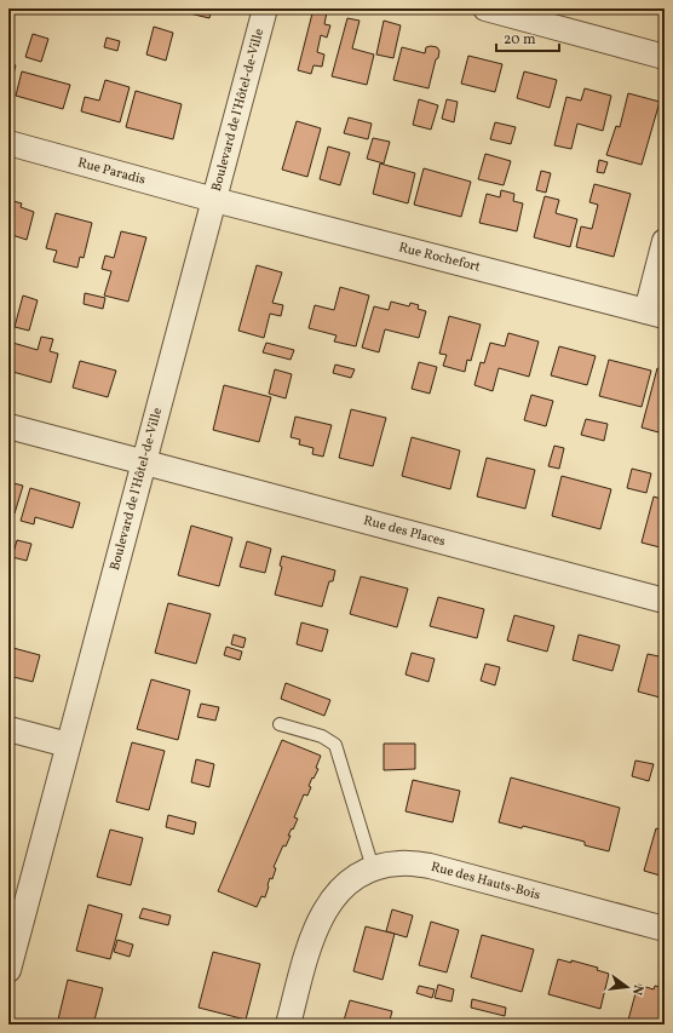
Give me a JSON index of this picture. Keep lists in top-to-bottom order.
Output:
{
  "streets": {
    "street": [
      "Boulevard de l'Hôtel-de-Ville",
      "Rue Paradis",
      "Rue Rochefort",
      "Rue des Places",
      "Rue des Hauts-Bois"
    ]
  },
  "crossings": [
    ["Boulevard de l'Hôtel-de-Ville", "Rue Paradis"],
    ["Boulevard de l'Hôtel-de-Ville", "Rue Rochefort"],
    ["Boulevard de l'Hôtel-de-Ville", "Rue des Places"],
    ["Rue Paradis", "Rue Rochefort"]
  ],
  "scale_bar": "20 m",
  "north": "right"
}
